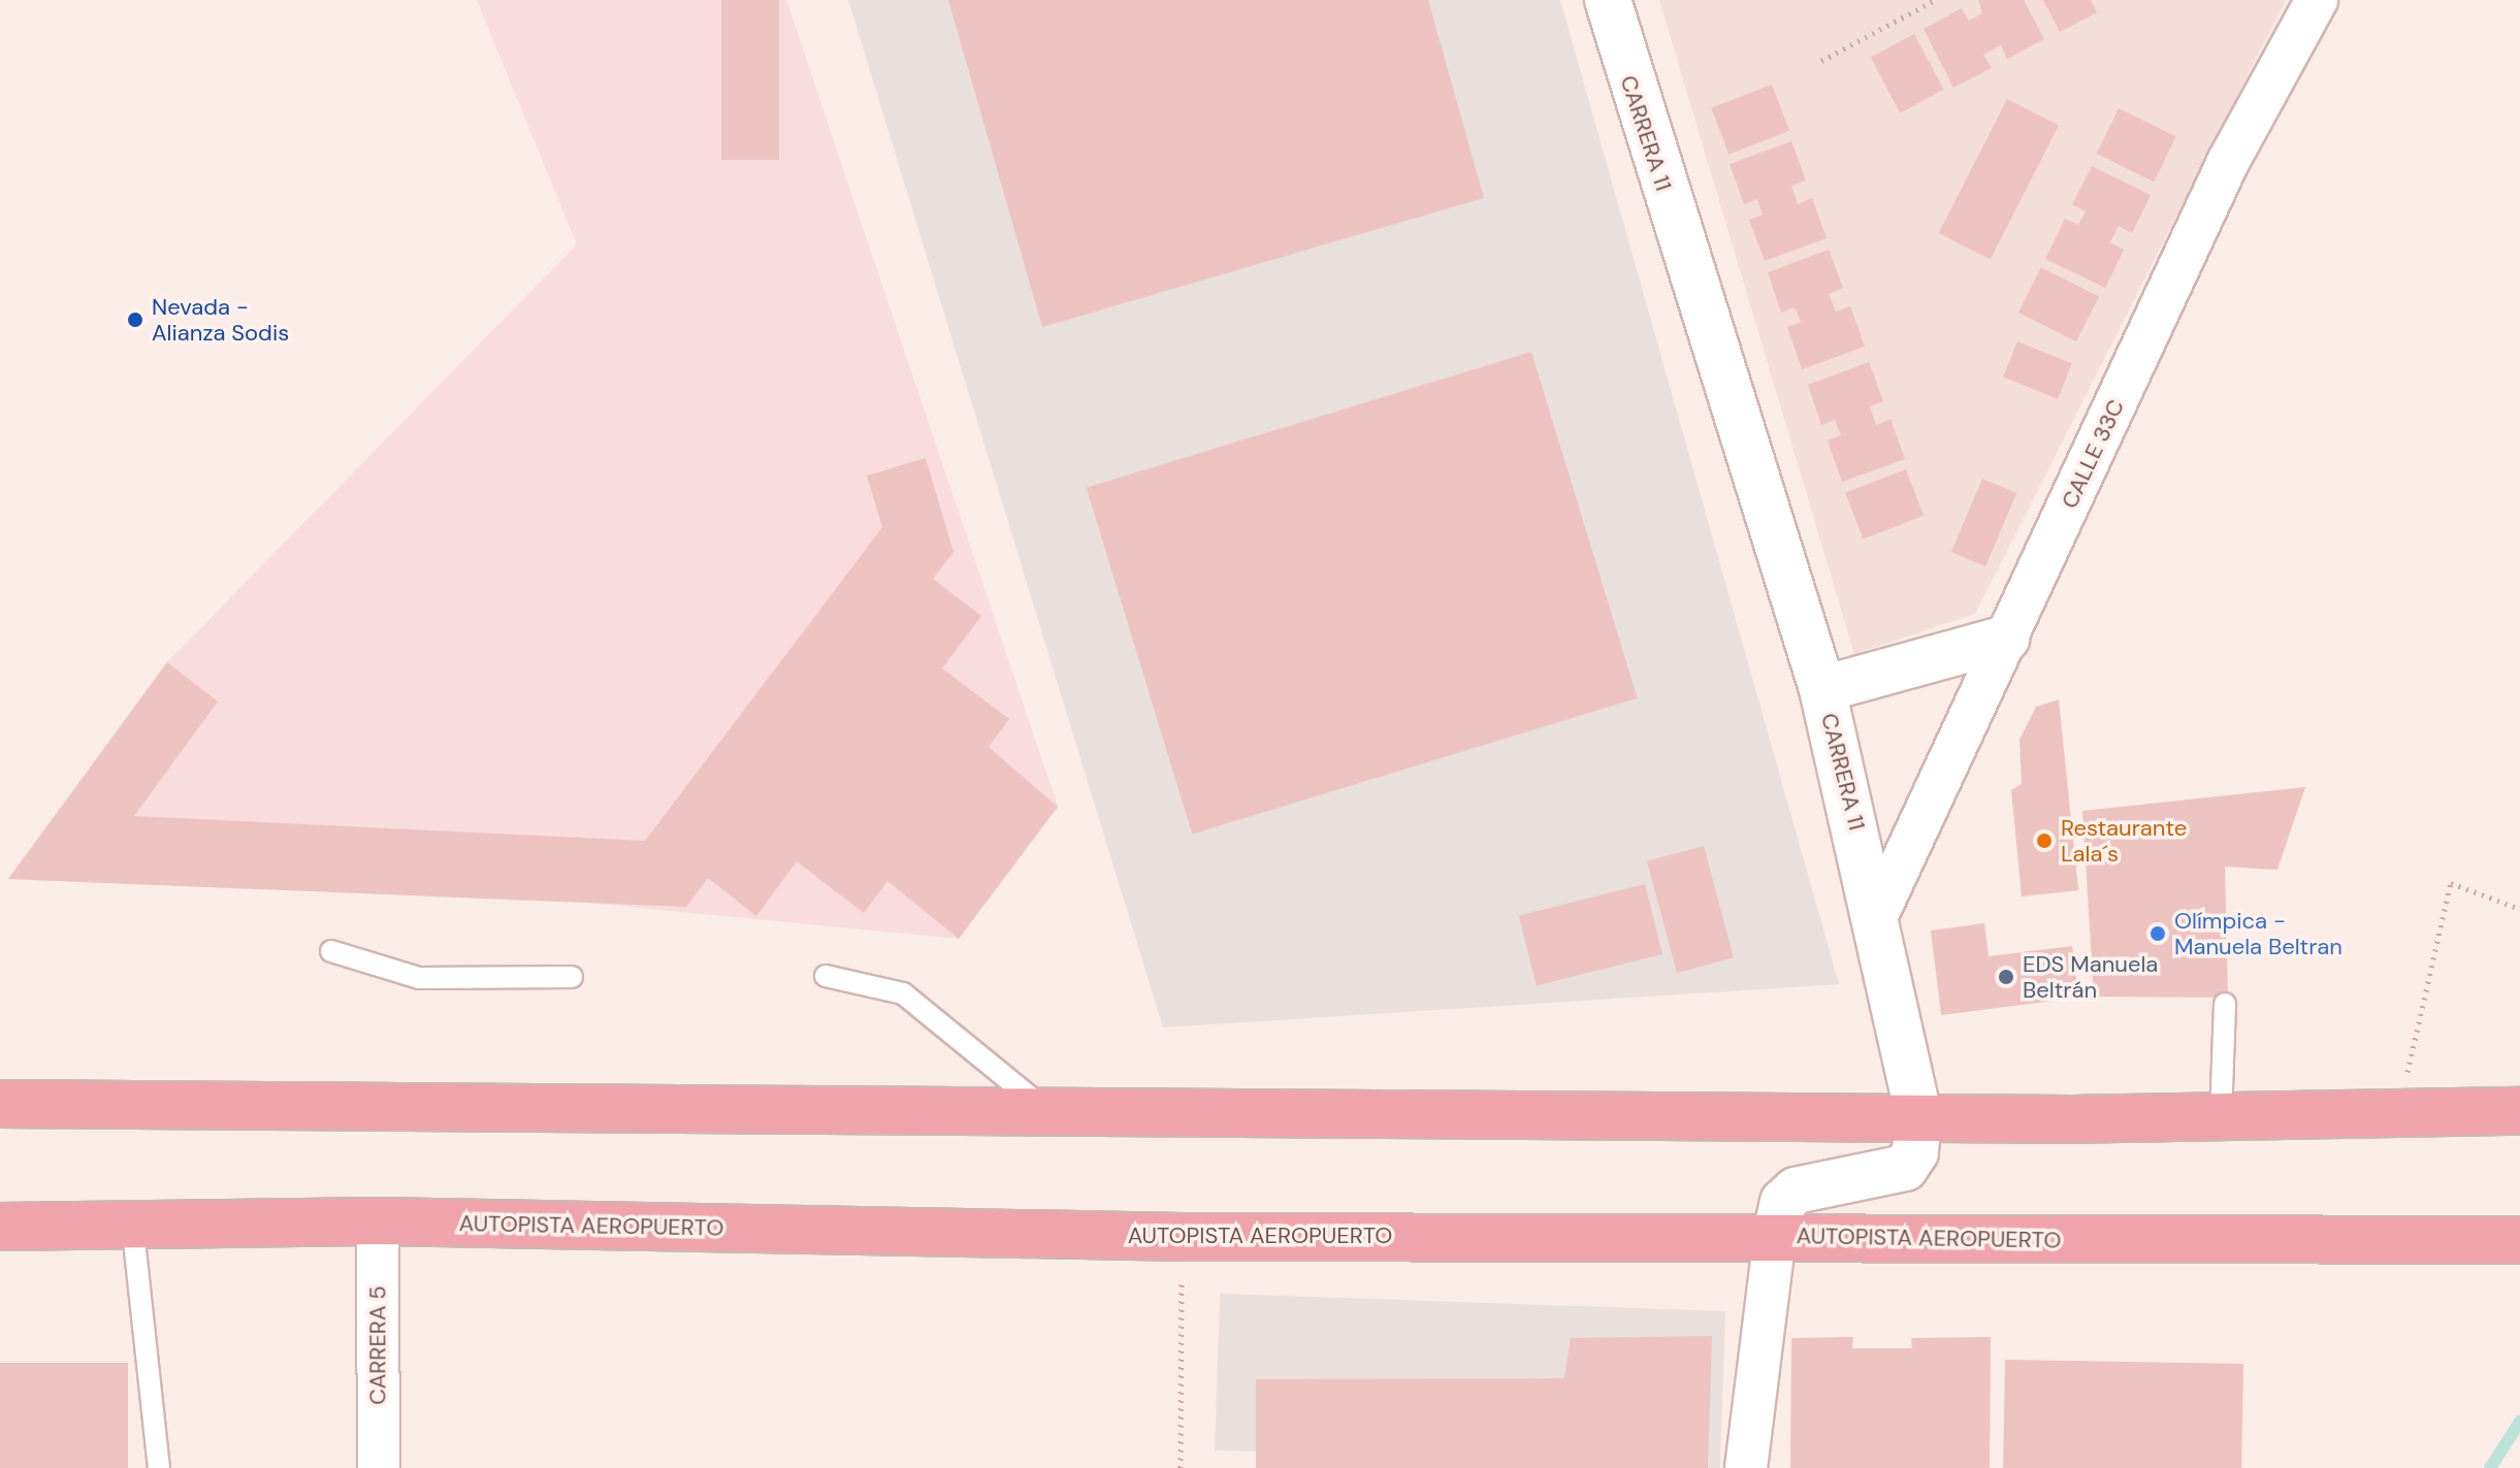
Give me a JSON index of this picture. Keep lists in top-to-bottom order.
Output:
{
  "streets": {
    "highway": ["AUTOPISTA AEROPUERTO"],
    "main road": ["CARRERA 11"],
    "street": ["CALLE 33C", "CARRERA 5"]
  },
  "crossings": [
    ["CARRERA 11", "CALLE 33C"],
    ["CARRERA 11", "AUTOPISTA AEROPUERTO"],
    ["AUTOPISTA AEROPUERTO", "CARRERA 5"]
  ],
  "places": [
    "Nevada - Alianza Sodis",
    "Restaurante Lala´s",
    "Olímpica - Manuela Beltran",
    "EDS Manuela Beltrán"
  ]
}
